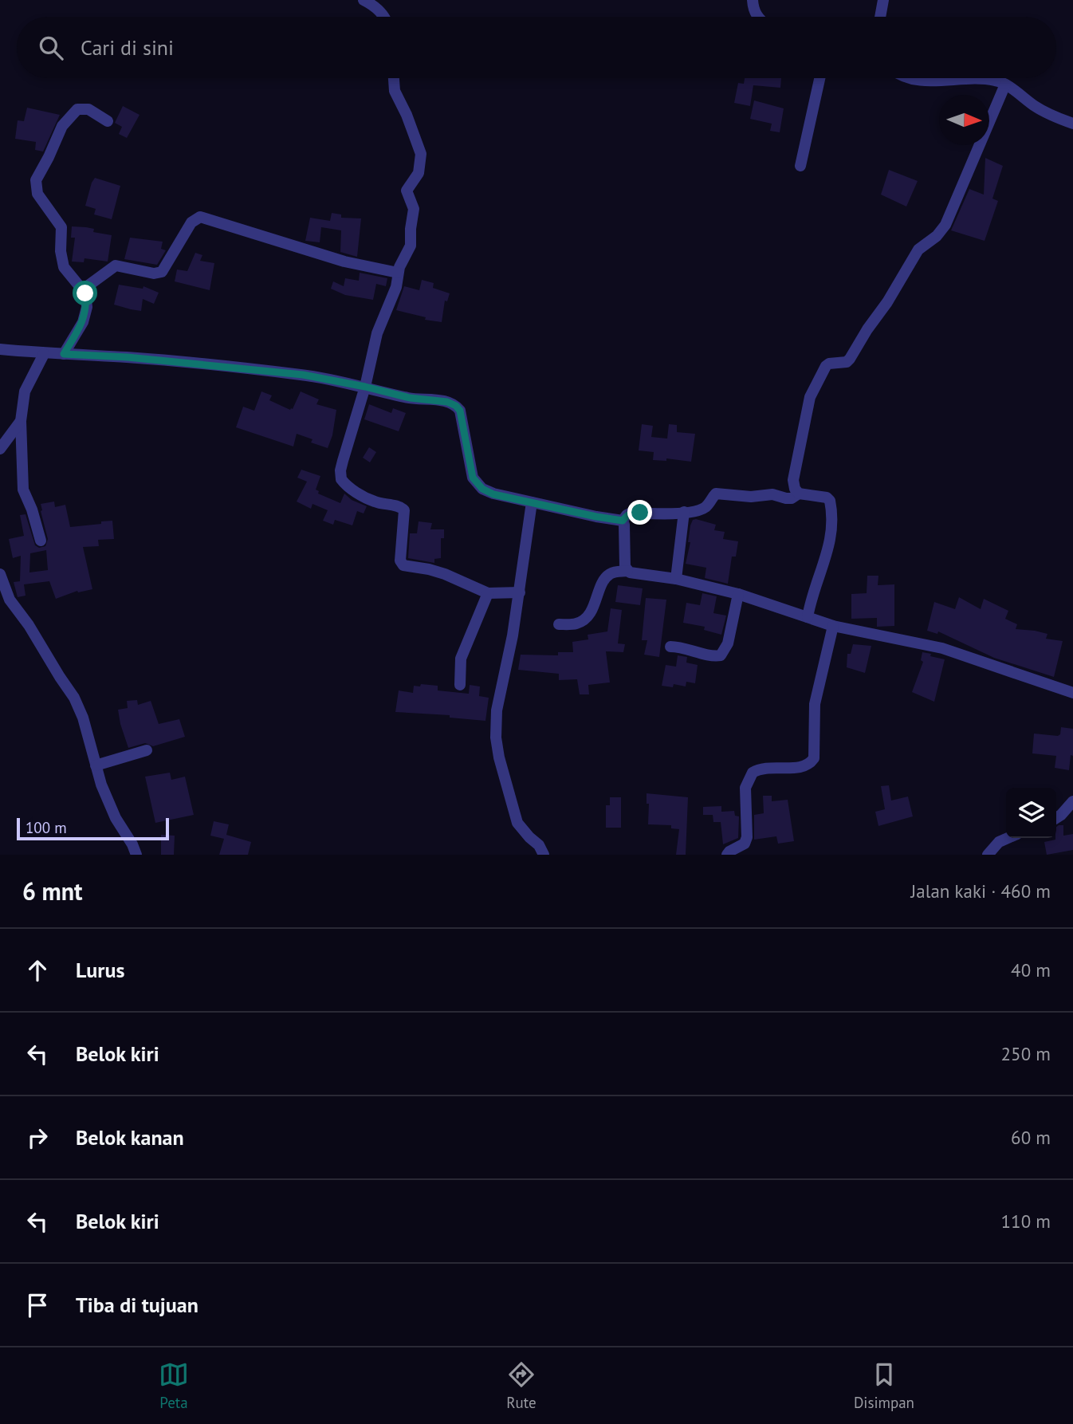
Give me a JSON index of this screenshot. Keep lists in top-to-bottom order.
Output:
{
  "scale_bar": "100 m",
  "north": "right",
  "page": {
    "search": "Cari di sini",
    "scale": "100 m",
    "heading": ["6 mnt", "Jalan kaki · 460 m"],
    "list": [
      ["Lurus", "40 m"],
      ["Belok kiri", "250 m"],
      ["Belok kanan", "60 m"],
      ["Belok kiri", "110 m"],
      "Tiba di tujuan"
    ],
    "nav": ["Peta", "Rute", "Disimpan"]
  }
}
